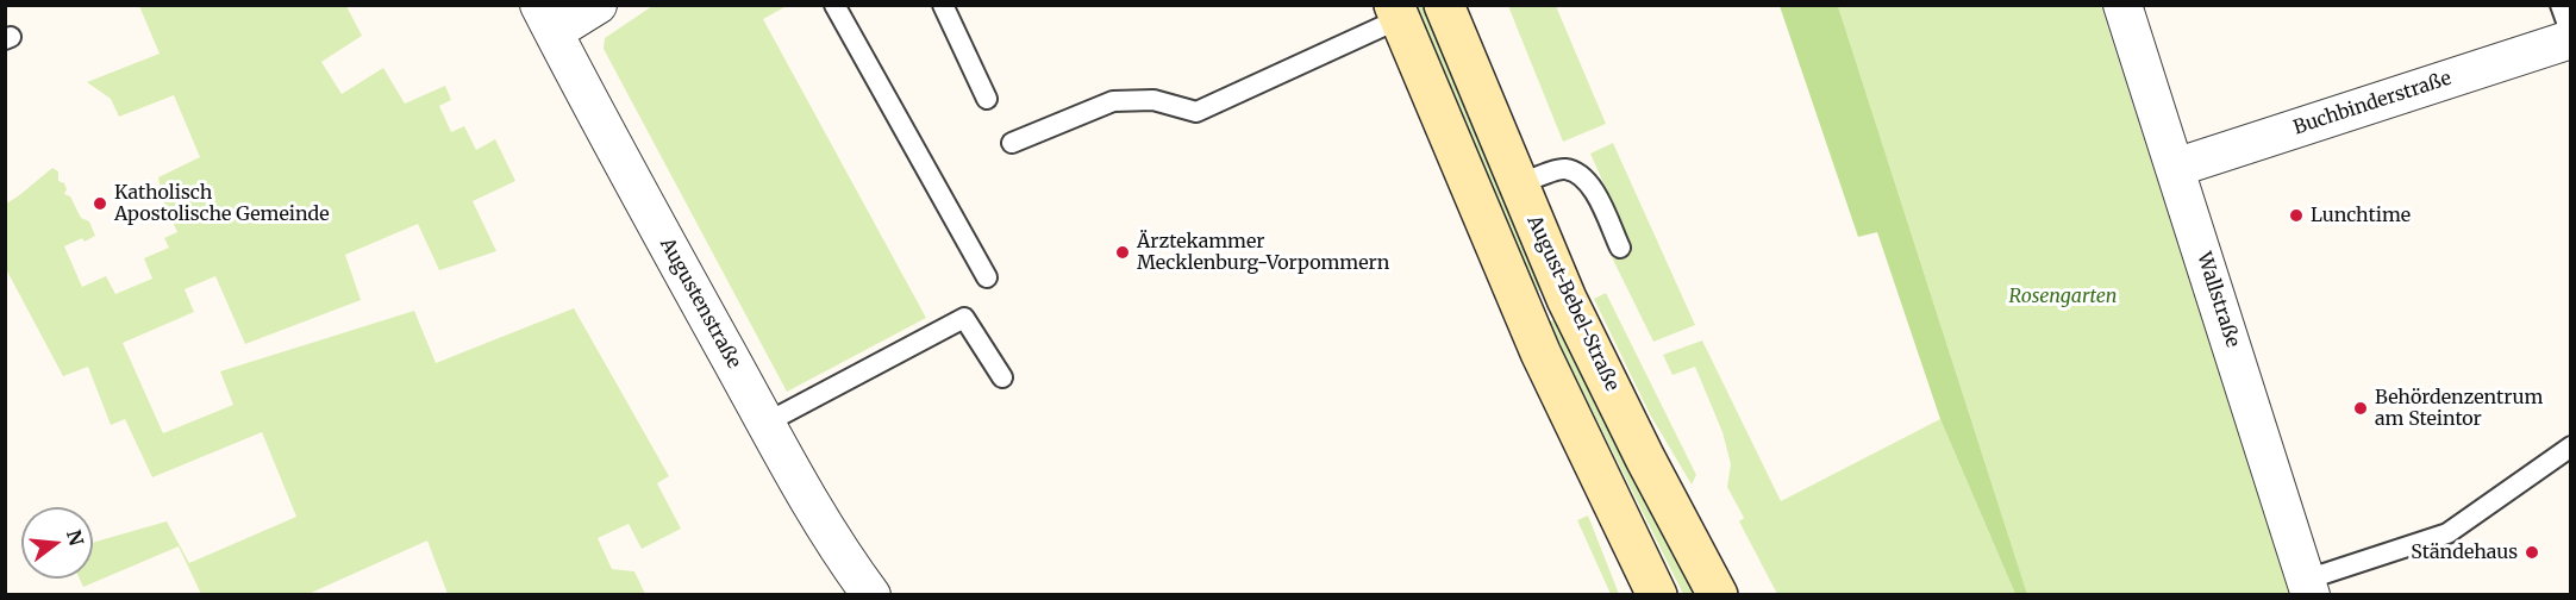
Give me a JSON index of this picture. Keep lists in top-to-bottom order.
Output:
{
  "streets": {
    "main road": ["August-Bebel-Straße"],
    "street": ["Buchbinderstraße", "Wallstraße", "Augustenstraße"]
  },
  "crossings": [
    ["Buchbinderstraße", "Wallstraße"]
  ],
  "parks": ["Rosengarten"],
  "places": [
    "Katholisch Apostolische Gemeinde",
    "Lunchtime",
    "Ärztekammer Mecklenburg-Vorpommern",
    "Behördenzentrum am Steintor",
    "Ständehaus"
  ],
  "north": "right"
}
